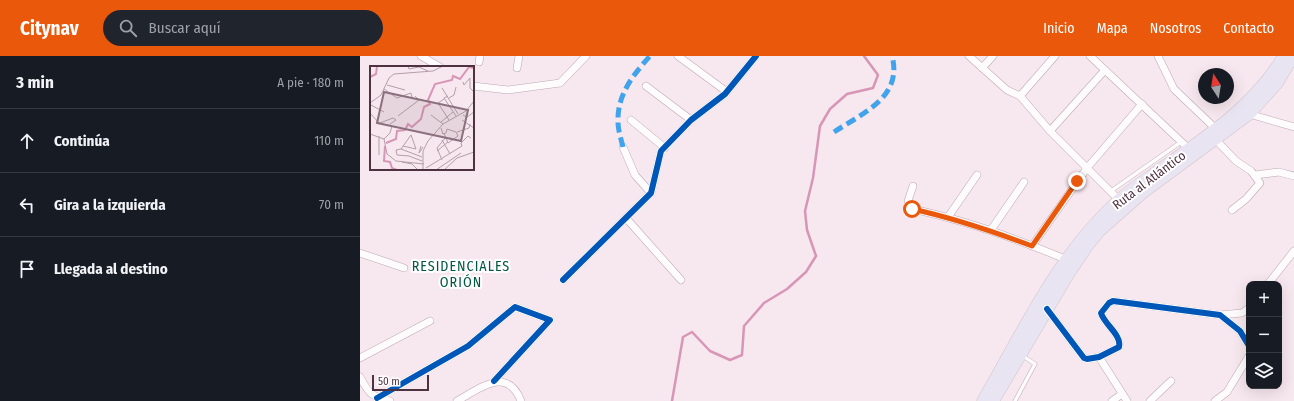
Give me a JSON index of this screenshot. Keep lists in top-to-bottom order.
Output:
{
  "streets": {
    "highway": ["Ruta al Atlántico"]
  },
  "districts": ["RESIDENCIALES ORIÓN"],
  "scale_bar": "50 m",
  "north": "top",
  "page": {
    "header": "Citynav",
    "search": "Buscar aquí",
    "nav": [
      "Inicio",
      "Mapa",
      "Nosotros",
      "Contacto"
    ],
    "heading": ["3 min", "A pie · 180 m"],
    "list": [
      ["Continúa", "110 m"],
      ["Gira a la izquierda", "70 m"],
      "Llegada al destino"
    ],
    "map_buttons": ["+", "−"],
    "scale": "50 m"
  }
}
